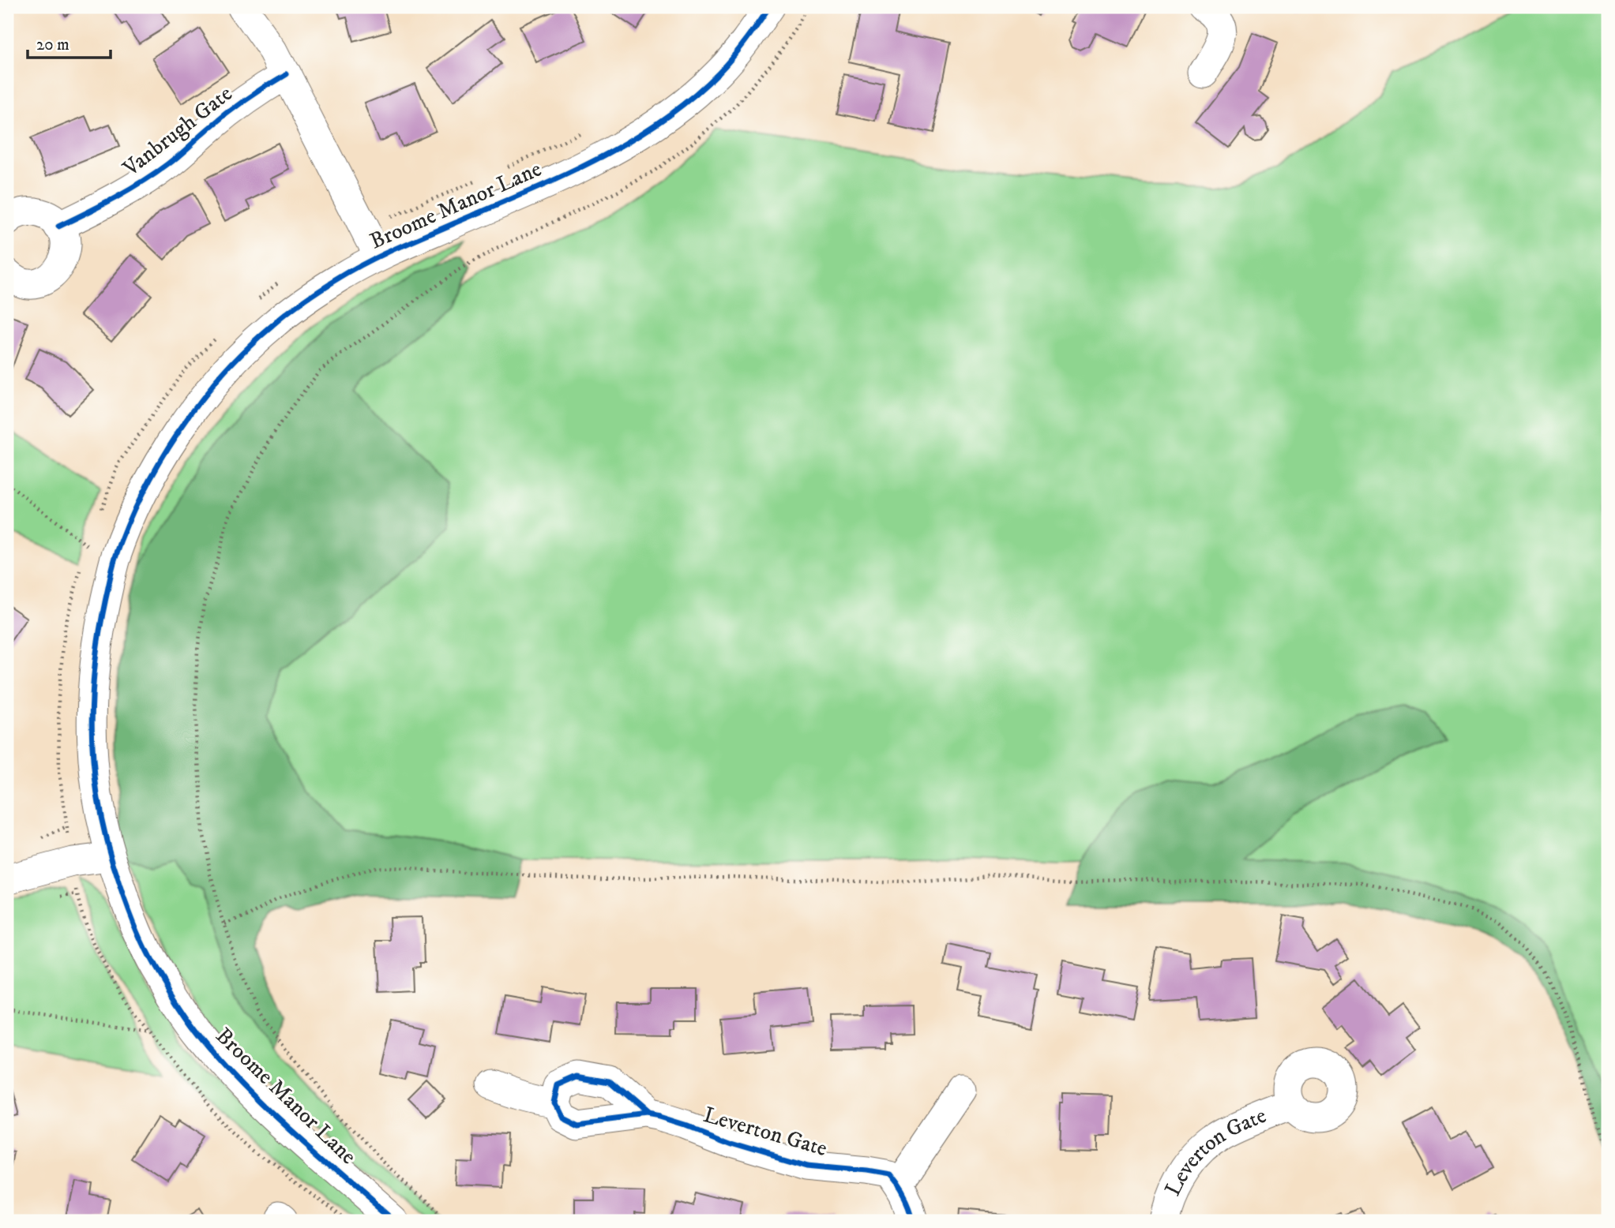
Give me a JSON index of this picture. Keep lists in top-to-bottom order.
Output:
{
  "streets": {
    "street": ["Vanbrugh Gate", "Broome Manor Lane", "Leverton Gate"]
  },
  "scale_bar": "20 m"
}
